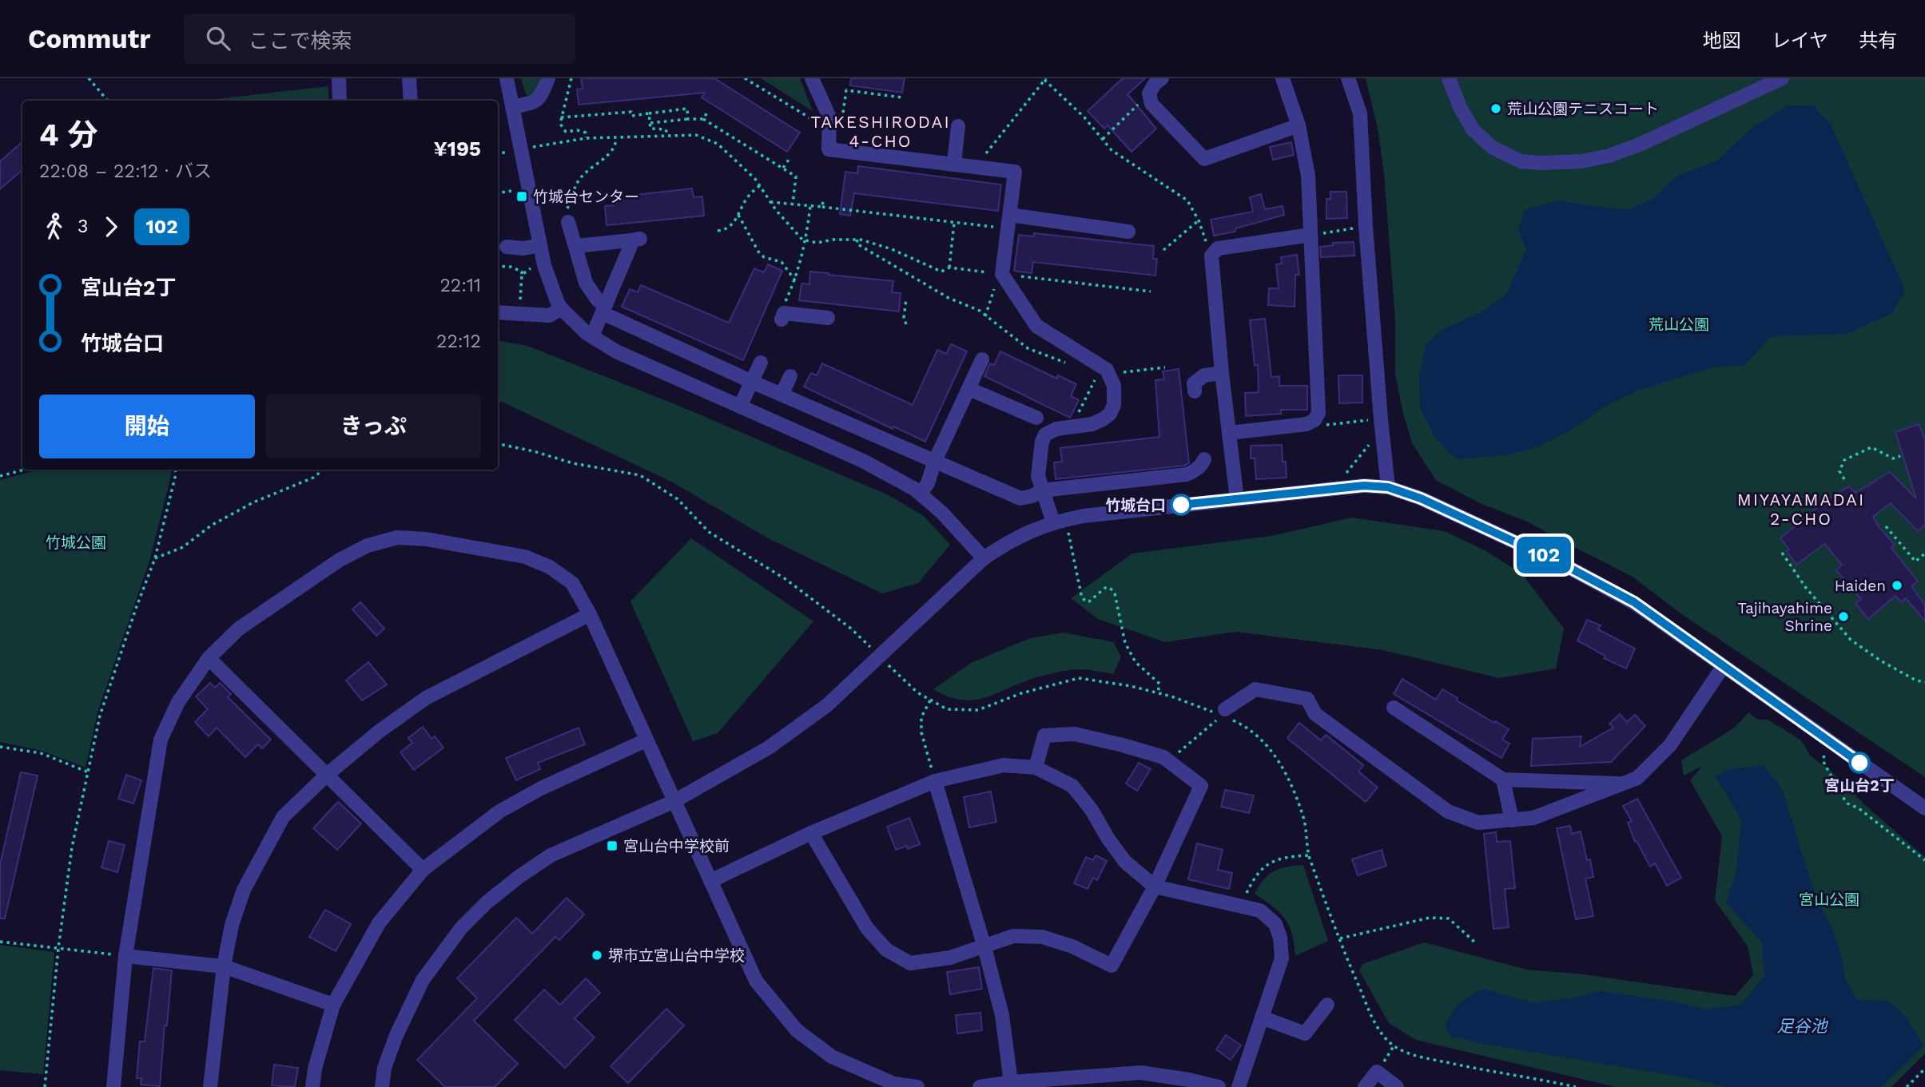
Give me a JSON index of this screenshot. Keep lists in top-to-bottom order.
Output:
{
  "districts": ["TAKESHIRODAI 4-CHO", "MIYAYAMADAI 2-CHO"],
  "water": ["足谷池"],
  "parks": ["荒山公園", "竹城公園", "宮山公園"],
  "places": {
    "other": [
      "荒山公園テニスコート",
      "竹城台口",
      "Haiden",
      "Tajihayahime Shrine",
      "宮山台2丁",
      "堺市立宮山台中学校"
    ],
    "transit": ["竹城台センター", "宮山台中学校前"]
  },
  "lines": ["bus line 102"],
  "page": {
    "header": "Commutr",
    "search": "ここで検索",
    "nav": ["地図", "レイヤ", "共有"],
    "on_map": "102",
    "heading": ["4 分", "22:08 – 22:12 · バス", "¥195"],
    "legs": ["3", "102"],
    "list": [
      {
        "name": "宮山台2丁",
        "value": "22:11"
      },
      {
        "name": "竹城台口",
        "value": "22:12"
      }
    ],
    "buttons": ["開始", "きっぷ"]
  }
}
